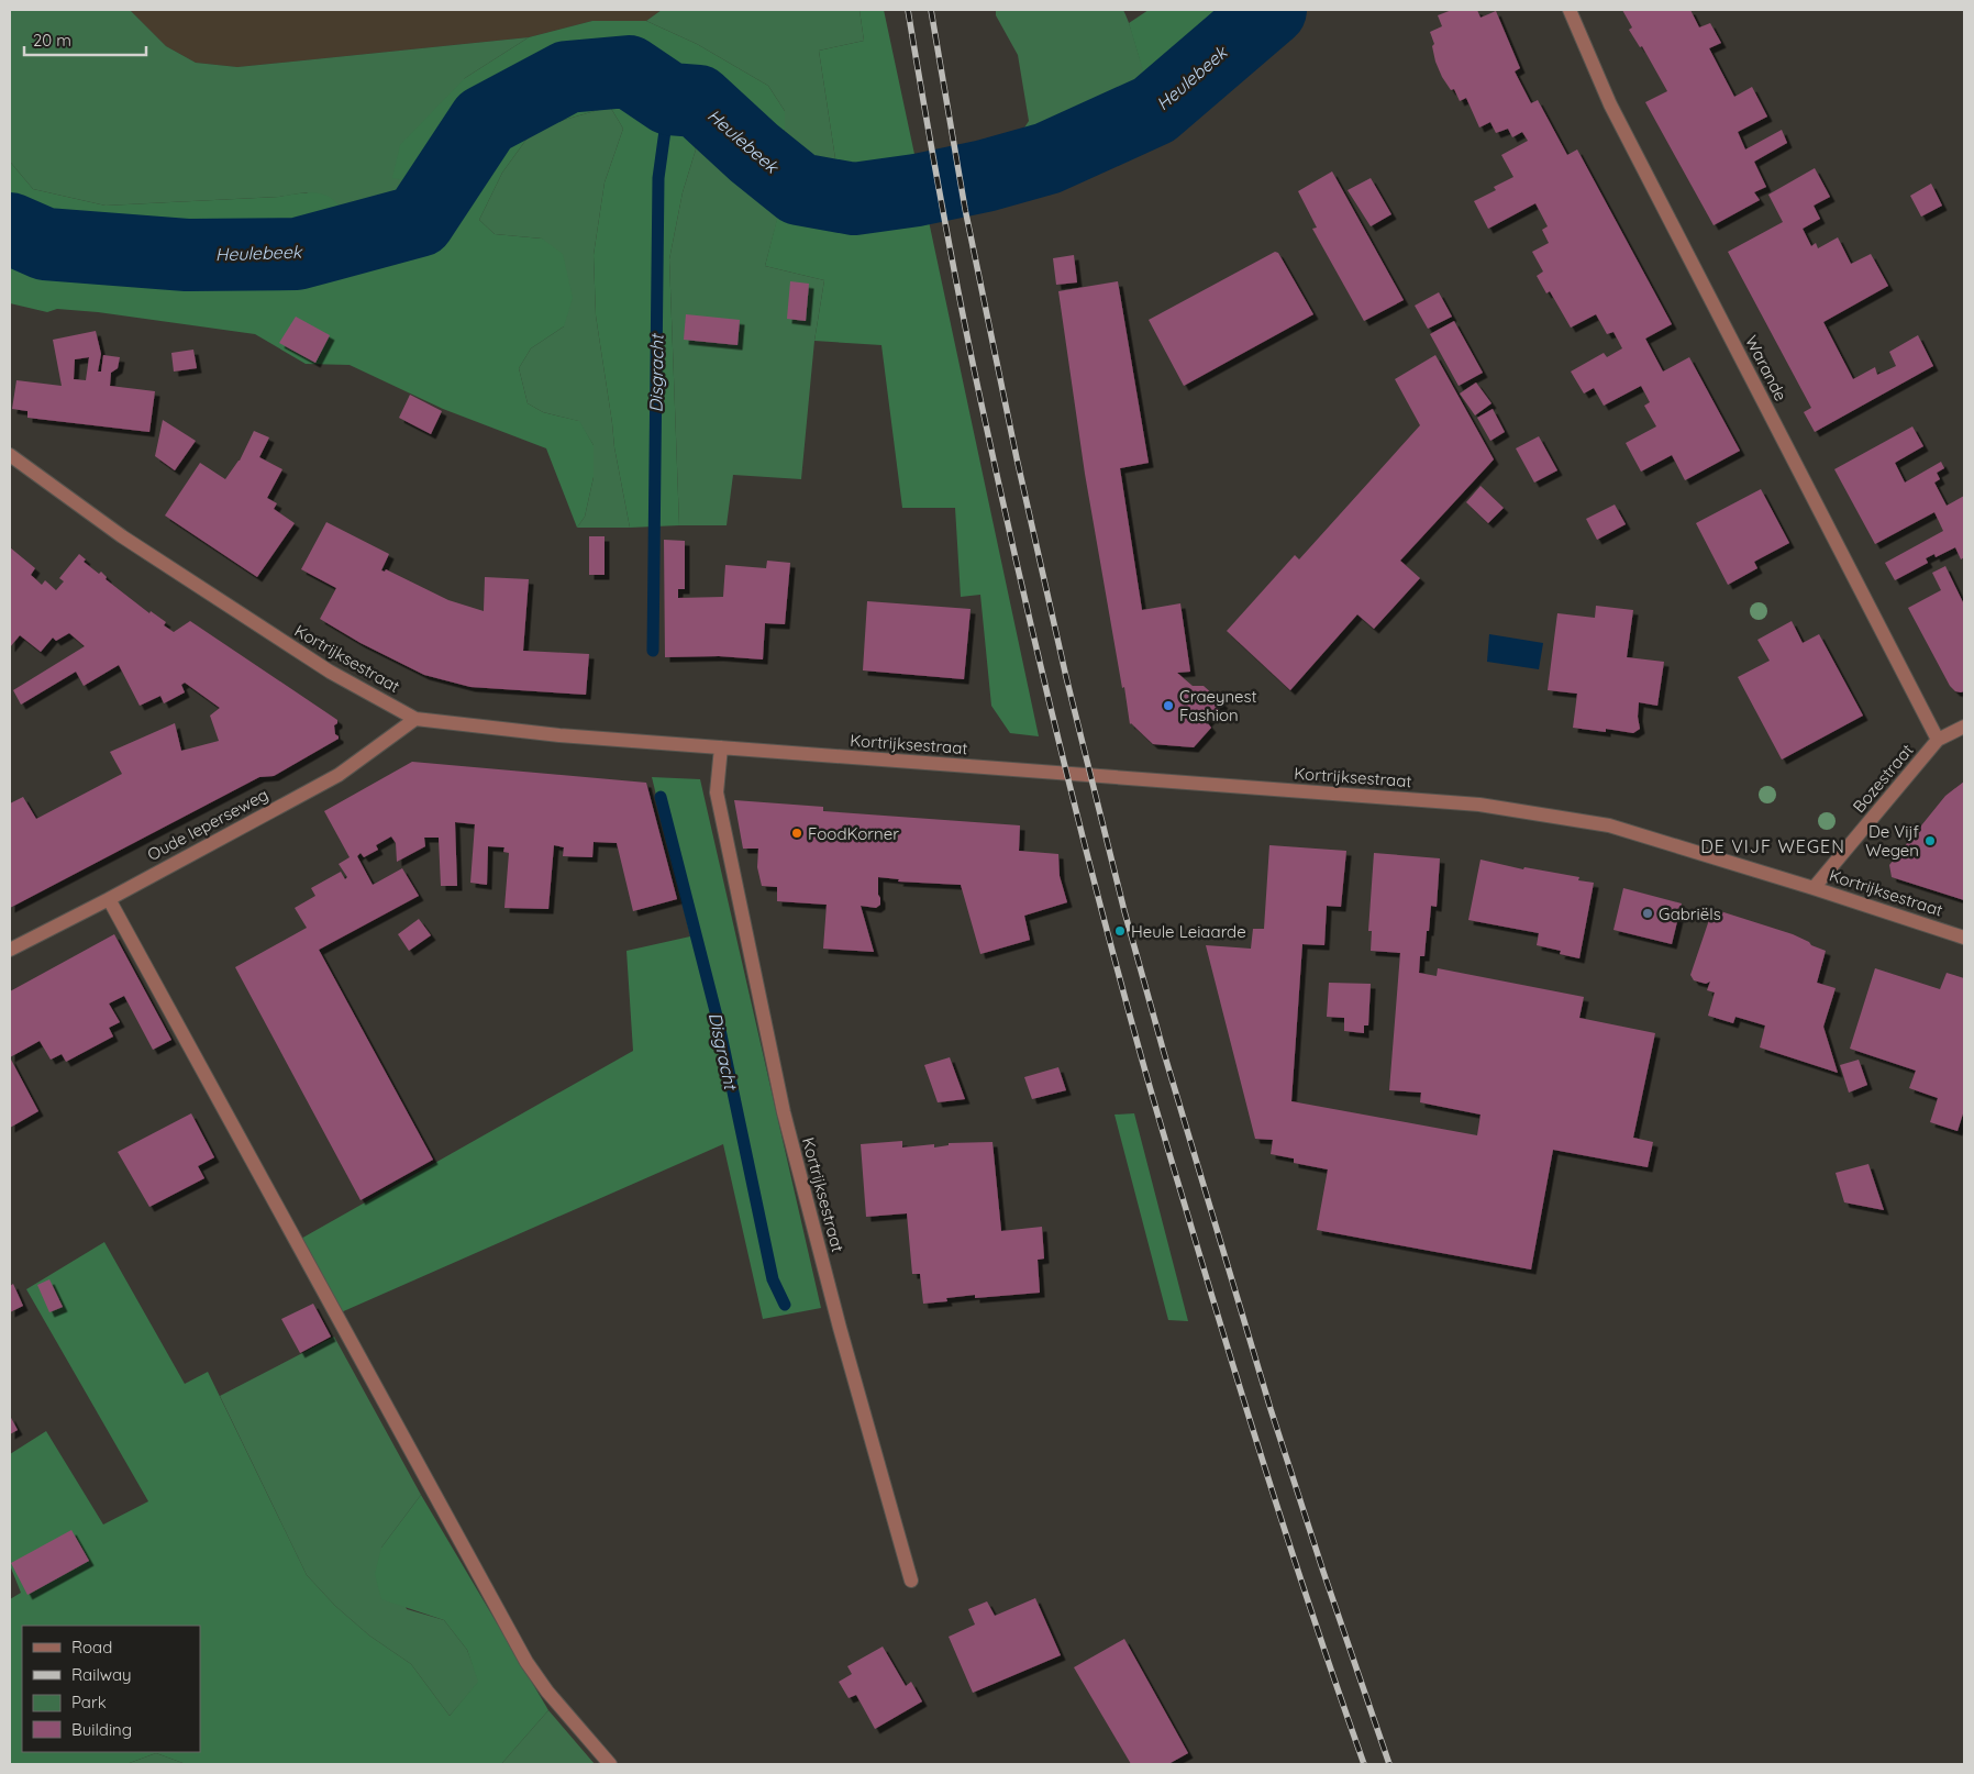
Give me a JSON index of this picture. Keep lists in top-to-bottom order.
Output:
{
  "streets": {
    "street": [
      "Warande",
      "Kortrijksestraat",
      "Bozestraat",
      "Oude Ieperseweg"
    ]
  },
  "crossings": [
    ["Warande", "Bozestraat"],
    ["Kortrijksestraat", "Bozestraat"],
    ["Kortrijksestraat", "Oude Ieperseweg"]
  ],
  "districts": ["DE VIJF WEGEN"],
  "water": ["Heulebeek", "Disgracht"],
  "places": [
    "Craeynest Fashion",
    "FoodKorner",
    "De Vijf Wegen",
    "Gabriëls",
    "Heule Leiaarde"
  ],
  "legend": [
    "Road",
    "Railway",
    "Park",
    "Building"
  ],
  "scale_bar": "20 m"
}
